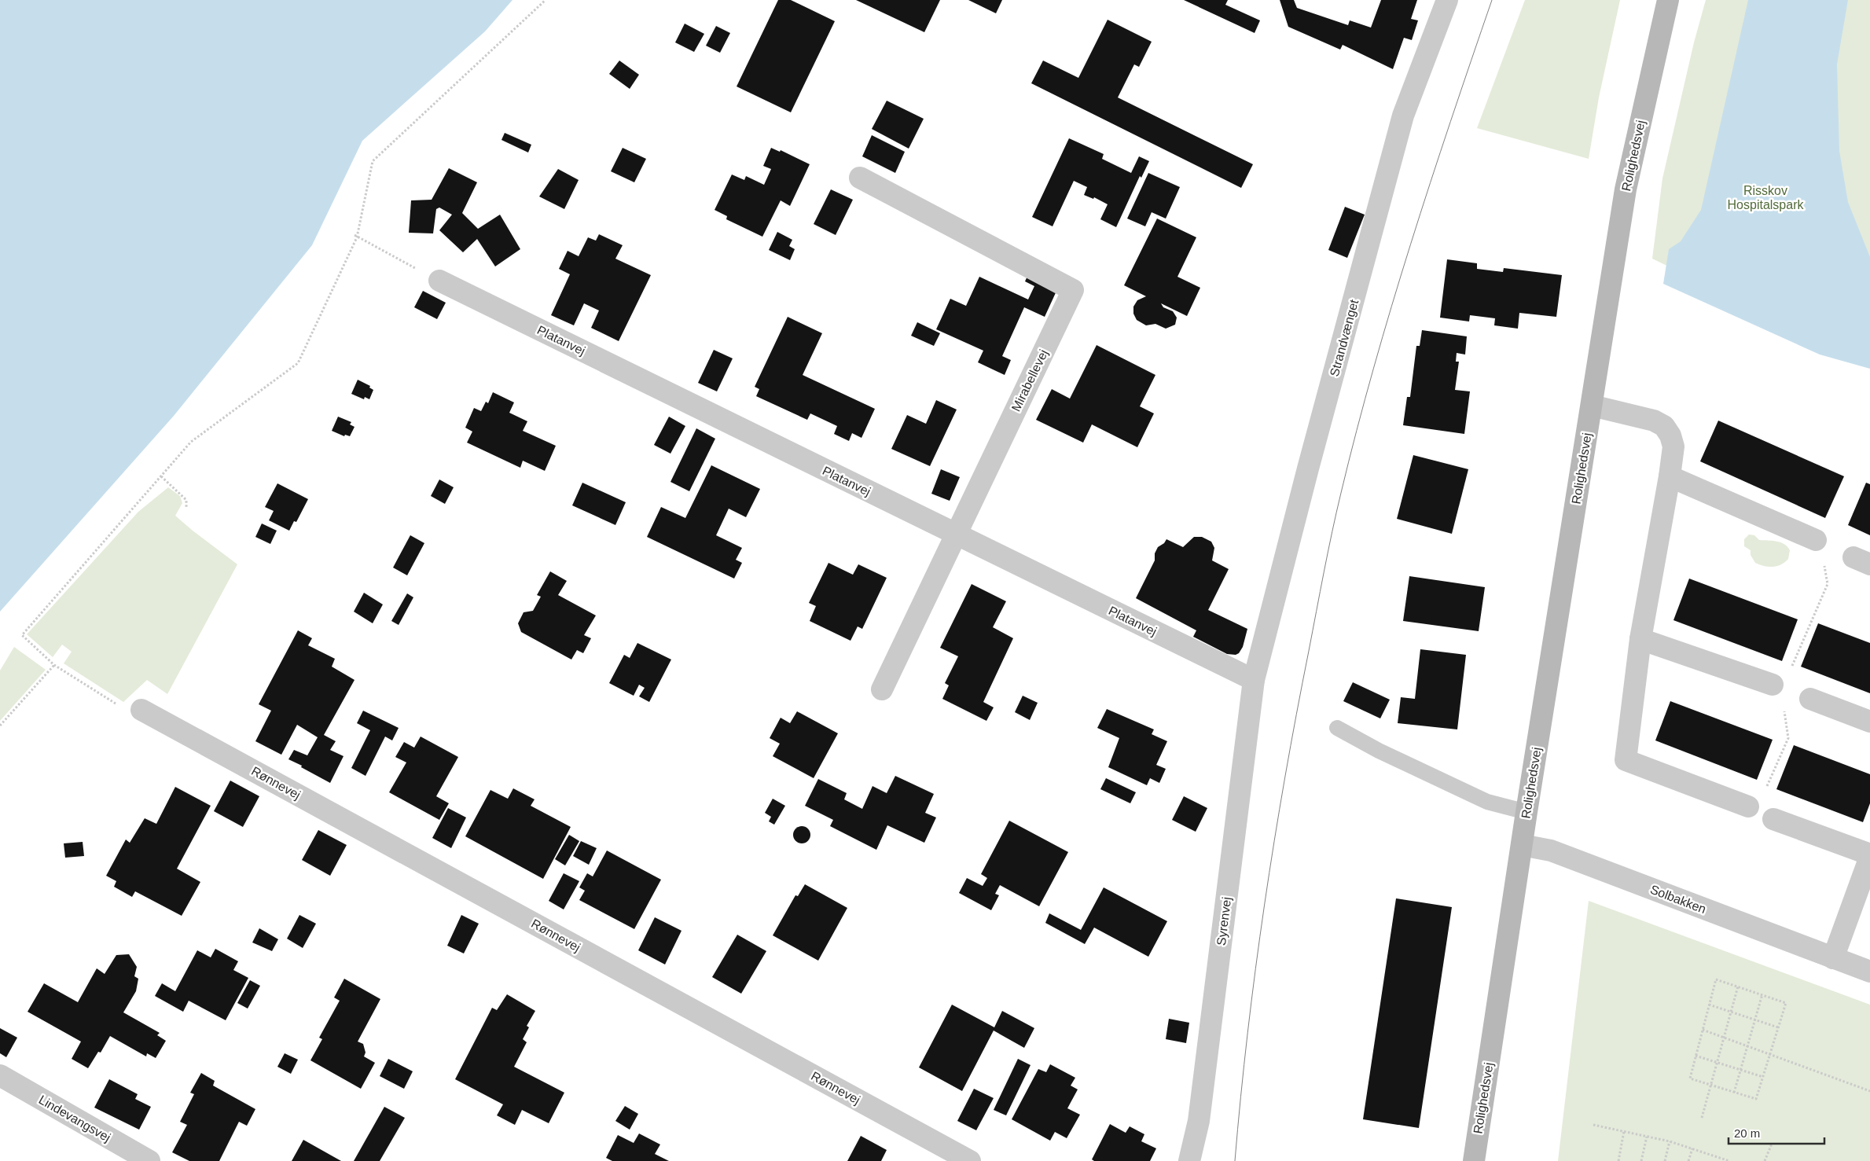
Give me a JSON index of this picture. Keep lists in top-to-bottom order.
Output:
{
  "streets": {
    "street": [
      "Rolighedsvej",
      "Strandvænget",
      "Platanvej",
      "Mirabellevej",
      "Rønnevej",
      "Solbakken",
      "Syrenvej",
      "Lindevangsvej"
    ]
  },
  "crossings": [
    ["Rolighedsvej", "Solbakken"],
    ["Strandvænget", "Platanvej"],
    ["Strandvænget", "Syrenvej"],
    ["Platanvej", "Mirabellevej"],
    ["Platanvej", "Syrenvej"]
  ],
  "parks": ["Risskov Hospitalspark"],
  "scale_bar": "20 m"
}
